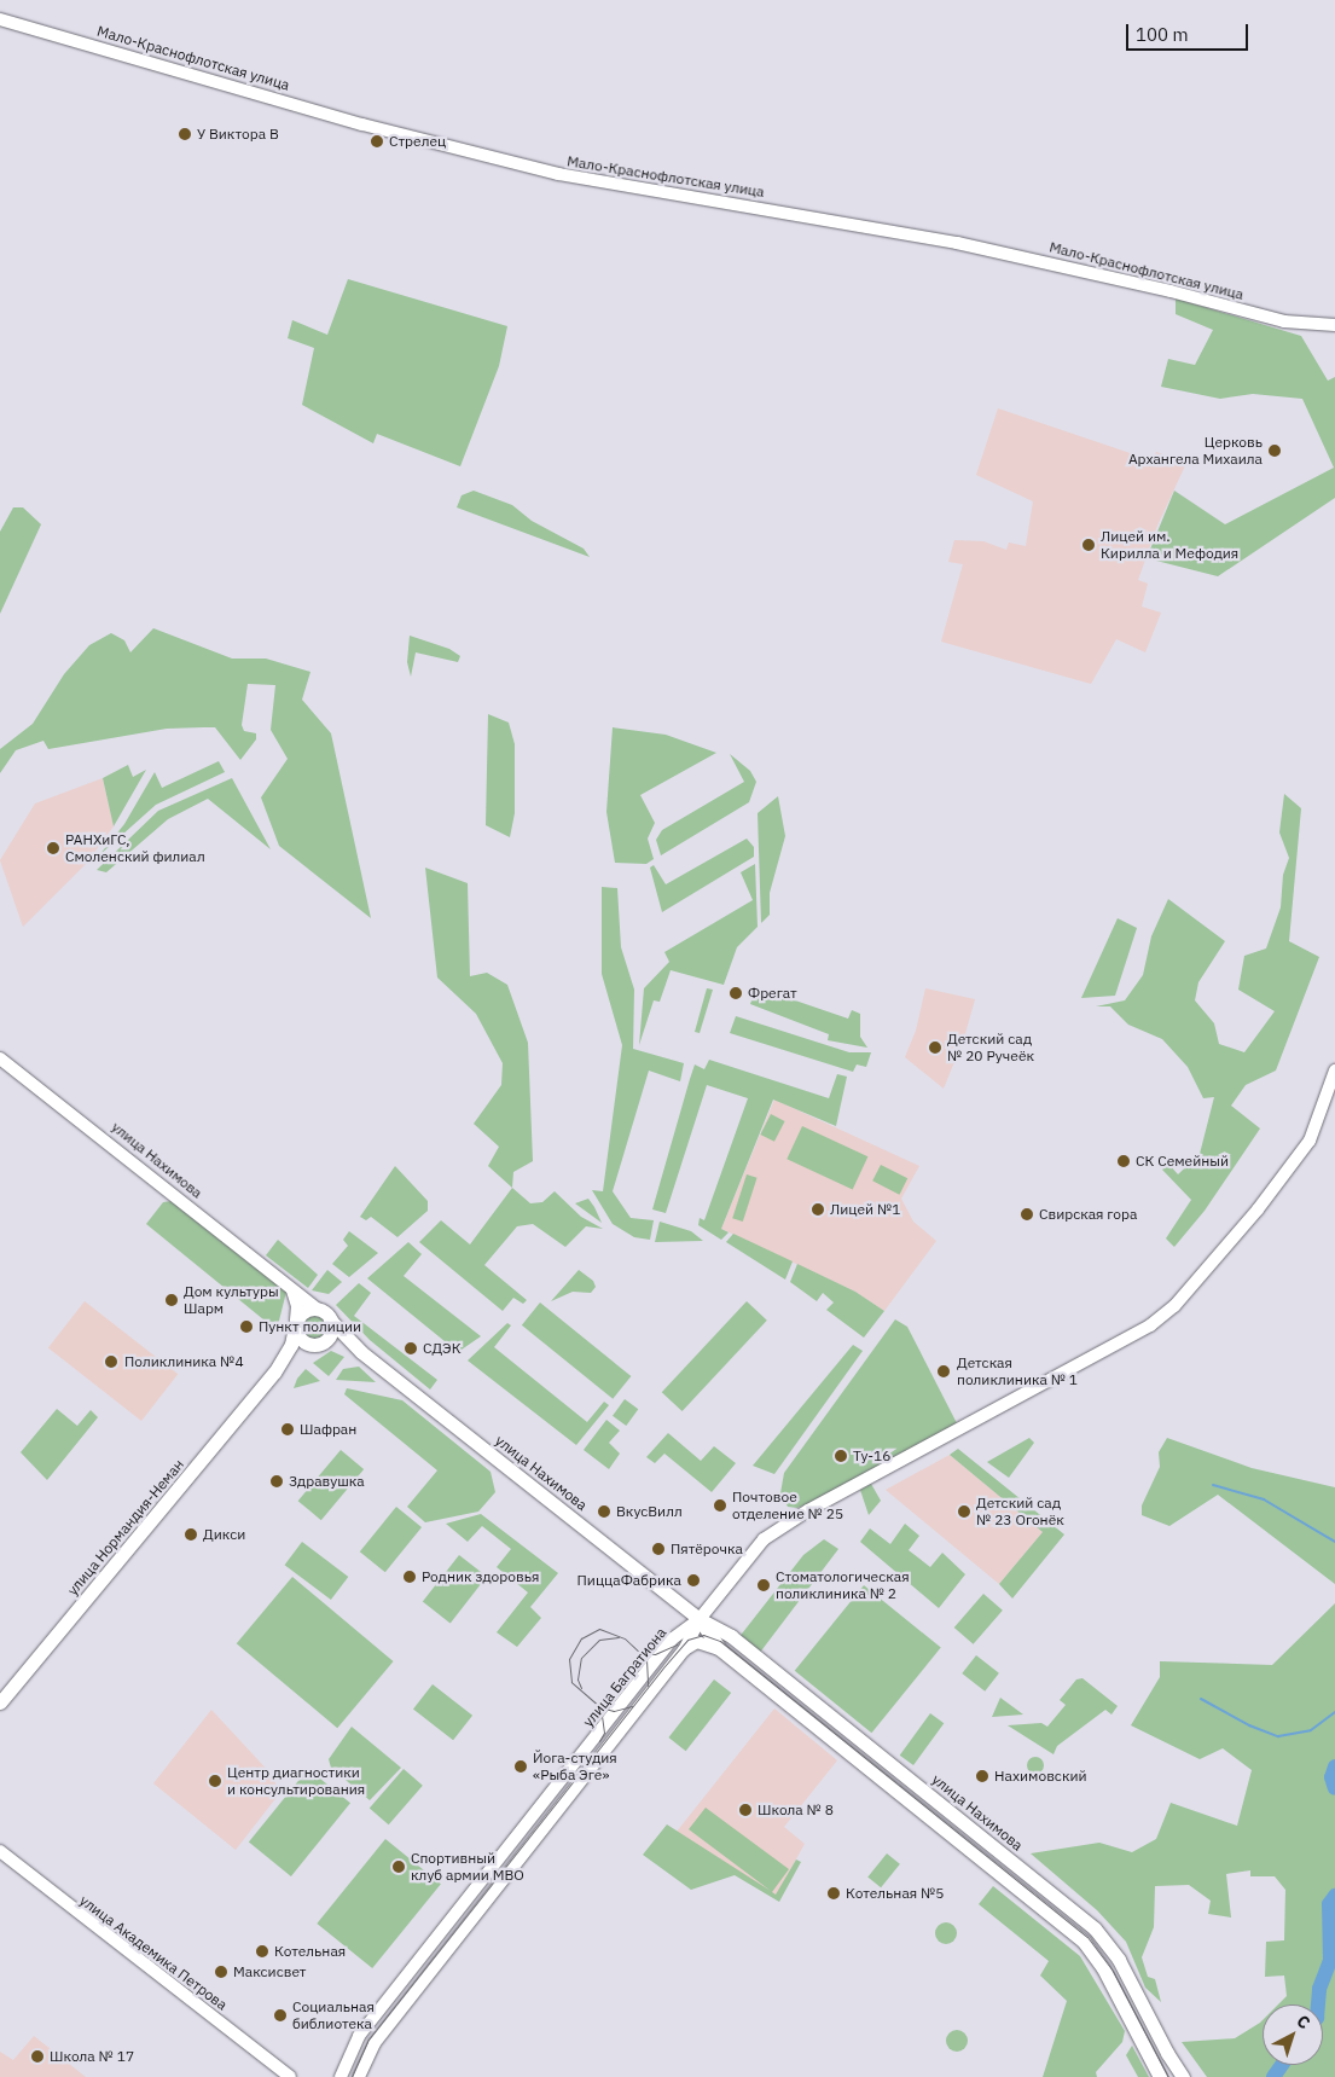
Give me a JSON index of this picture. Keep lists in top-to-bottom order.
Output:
{
  "streets": {
    "main road": ["улица Нахимова", "улица Нормандия-Неман"],
    "street": ["Мало-Краснофлотская улица", "улица Багратиона", "улица Академика Петрова"]
  },
  "crossings": [
    ["улица Нахимова", "улица Багратиона"]
  ],
  "places": [
    "У Виктора В",
    "Стрелец",
    "Церковь Архангела Михаила",
    "Лицей им. Кирилла и Мефодия",
    "РАНХиГС, Смоленский филиал",
    "Фрегат",
    "Детский сад № 20 Ручеёк",
    "СК Семейный",
    "Лицей №1",
    "Свирская гора",
    "Дом культуры Шарм",
    "Пункт полиции",
    "СДЭК",
    "Поликлиника №4",
    "Детская поликлиника № 1",
    "Шафран",
    "Ту-16",
    "Здравушка",
    "Почтовое отделение № 25",
    "ВкусВилл",
    "Детский сад № 23 Огонёк",
    "Дикси",
    "Пятёрочка",
    "Родник здоровья",
    "ПиццаФабрика",
    "Стоматологическая поликлиника № 2",
    "Йога-студия «Рыба Эге»",
    "Нахимовский",
    "Центр диагностики и консультирования",
    "Школа № 8",
    "Спортивный клуб армии МВО",
    "Котельная №5",
    "Котельная",
    "Максисвет",
    "Социальная библиотека",
    "Школа № 17"
  ],
  "scale_bar": "100 m",
  "north": "top right"
}
